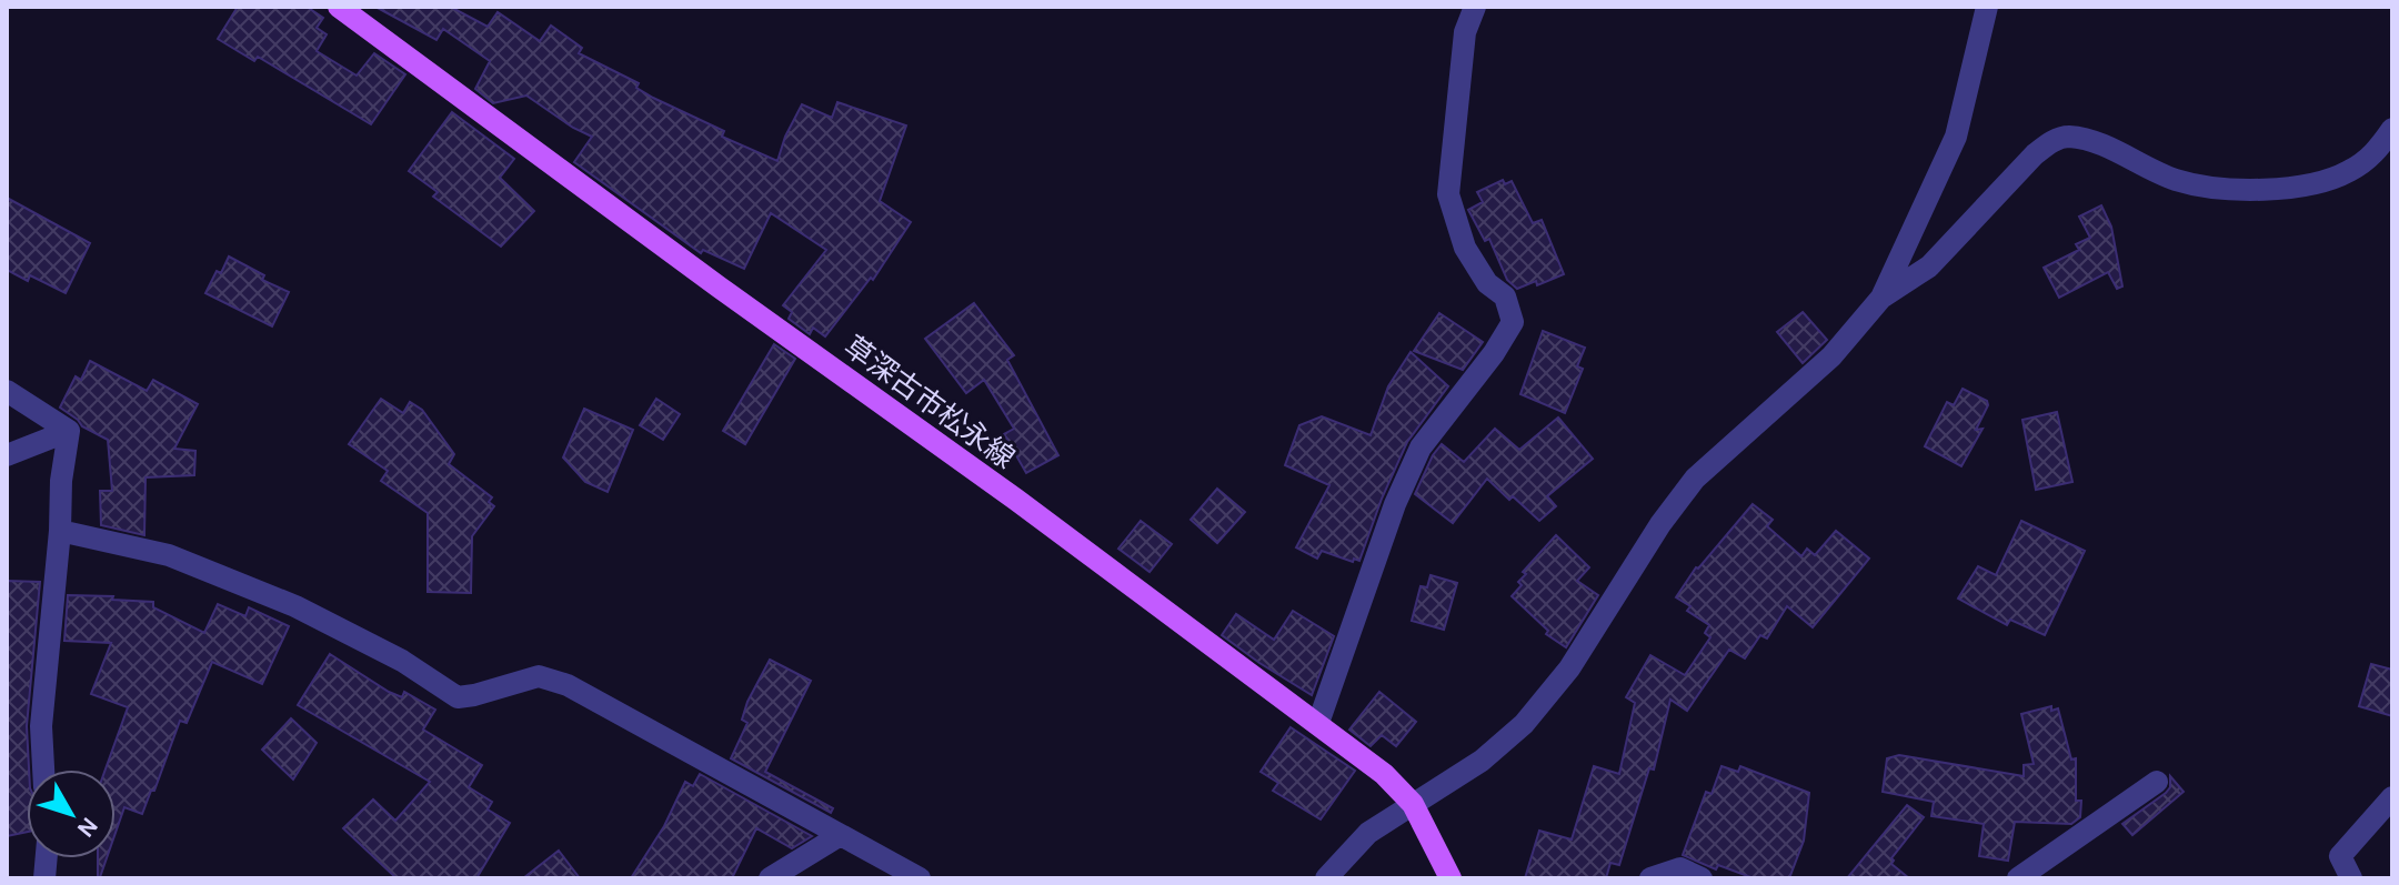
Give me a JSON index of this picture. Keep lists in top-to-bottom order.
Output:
{
  "streets": {
    "main road": ["草深古市松永線"]
  },
  "north": "bottom right"
}
